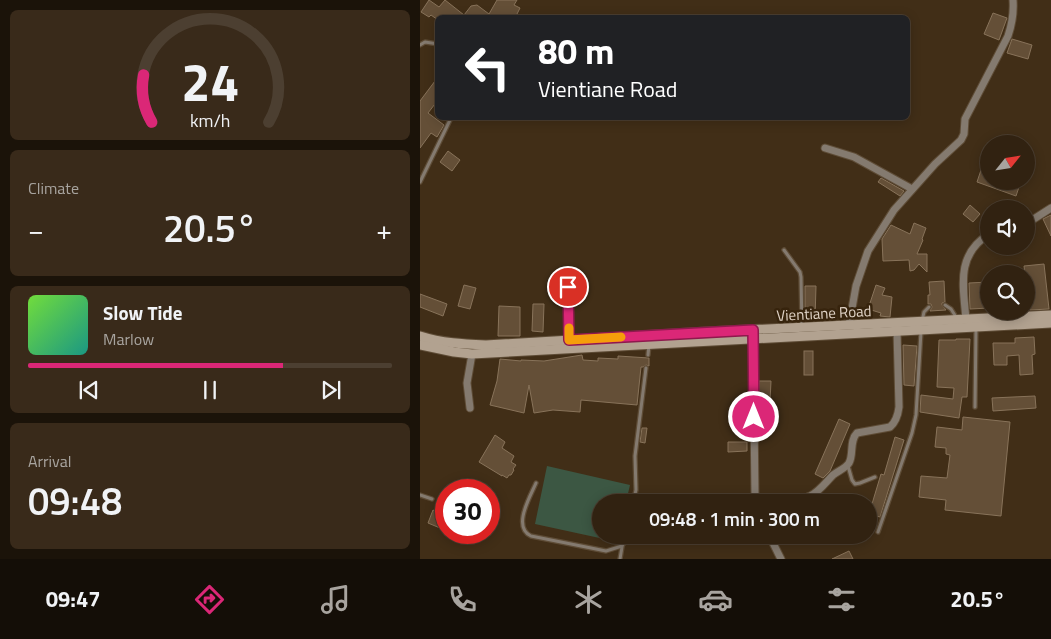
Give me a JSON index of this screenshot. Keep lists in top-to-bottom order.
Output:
{
  "streets": {
    "main road": ["Vientiane Road"]
  },
  "north": "top right",
  "page": {
    "turn": ["80 m", "Vientiane Road"],
    "tile": [
      "Climate",
      ["Arrival", "09:48"]
    ],
    "heat": ["−", "20.5°", "+"],
    "song": ["Slow Tide", "Marlow"],
    "limit": "30",
    "trip": "09:48 · 1 min · 300 m",
    "tabs": ["09:47", "20.5°"],
    "gauge": ["24", "km/h"]
  }
}
